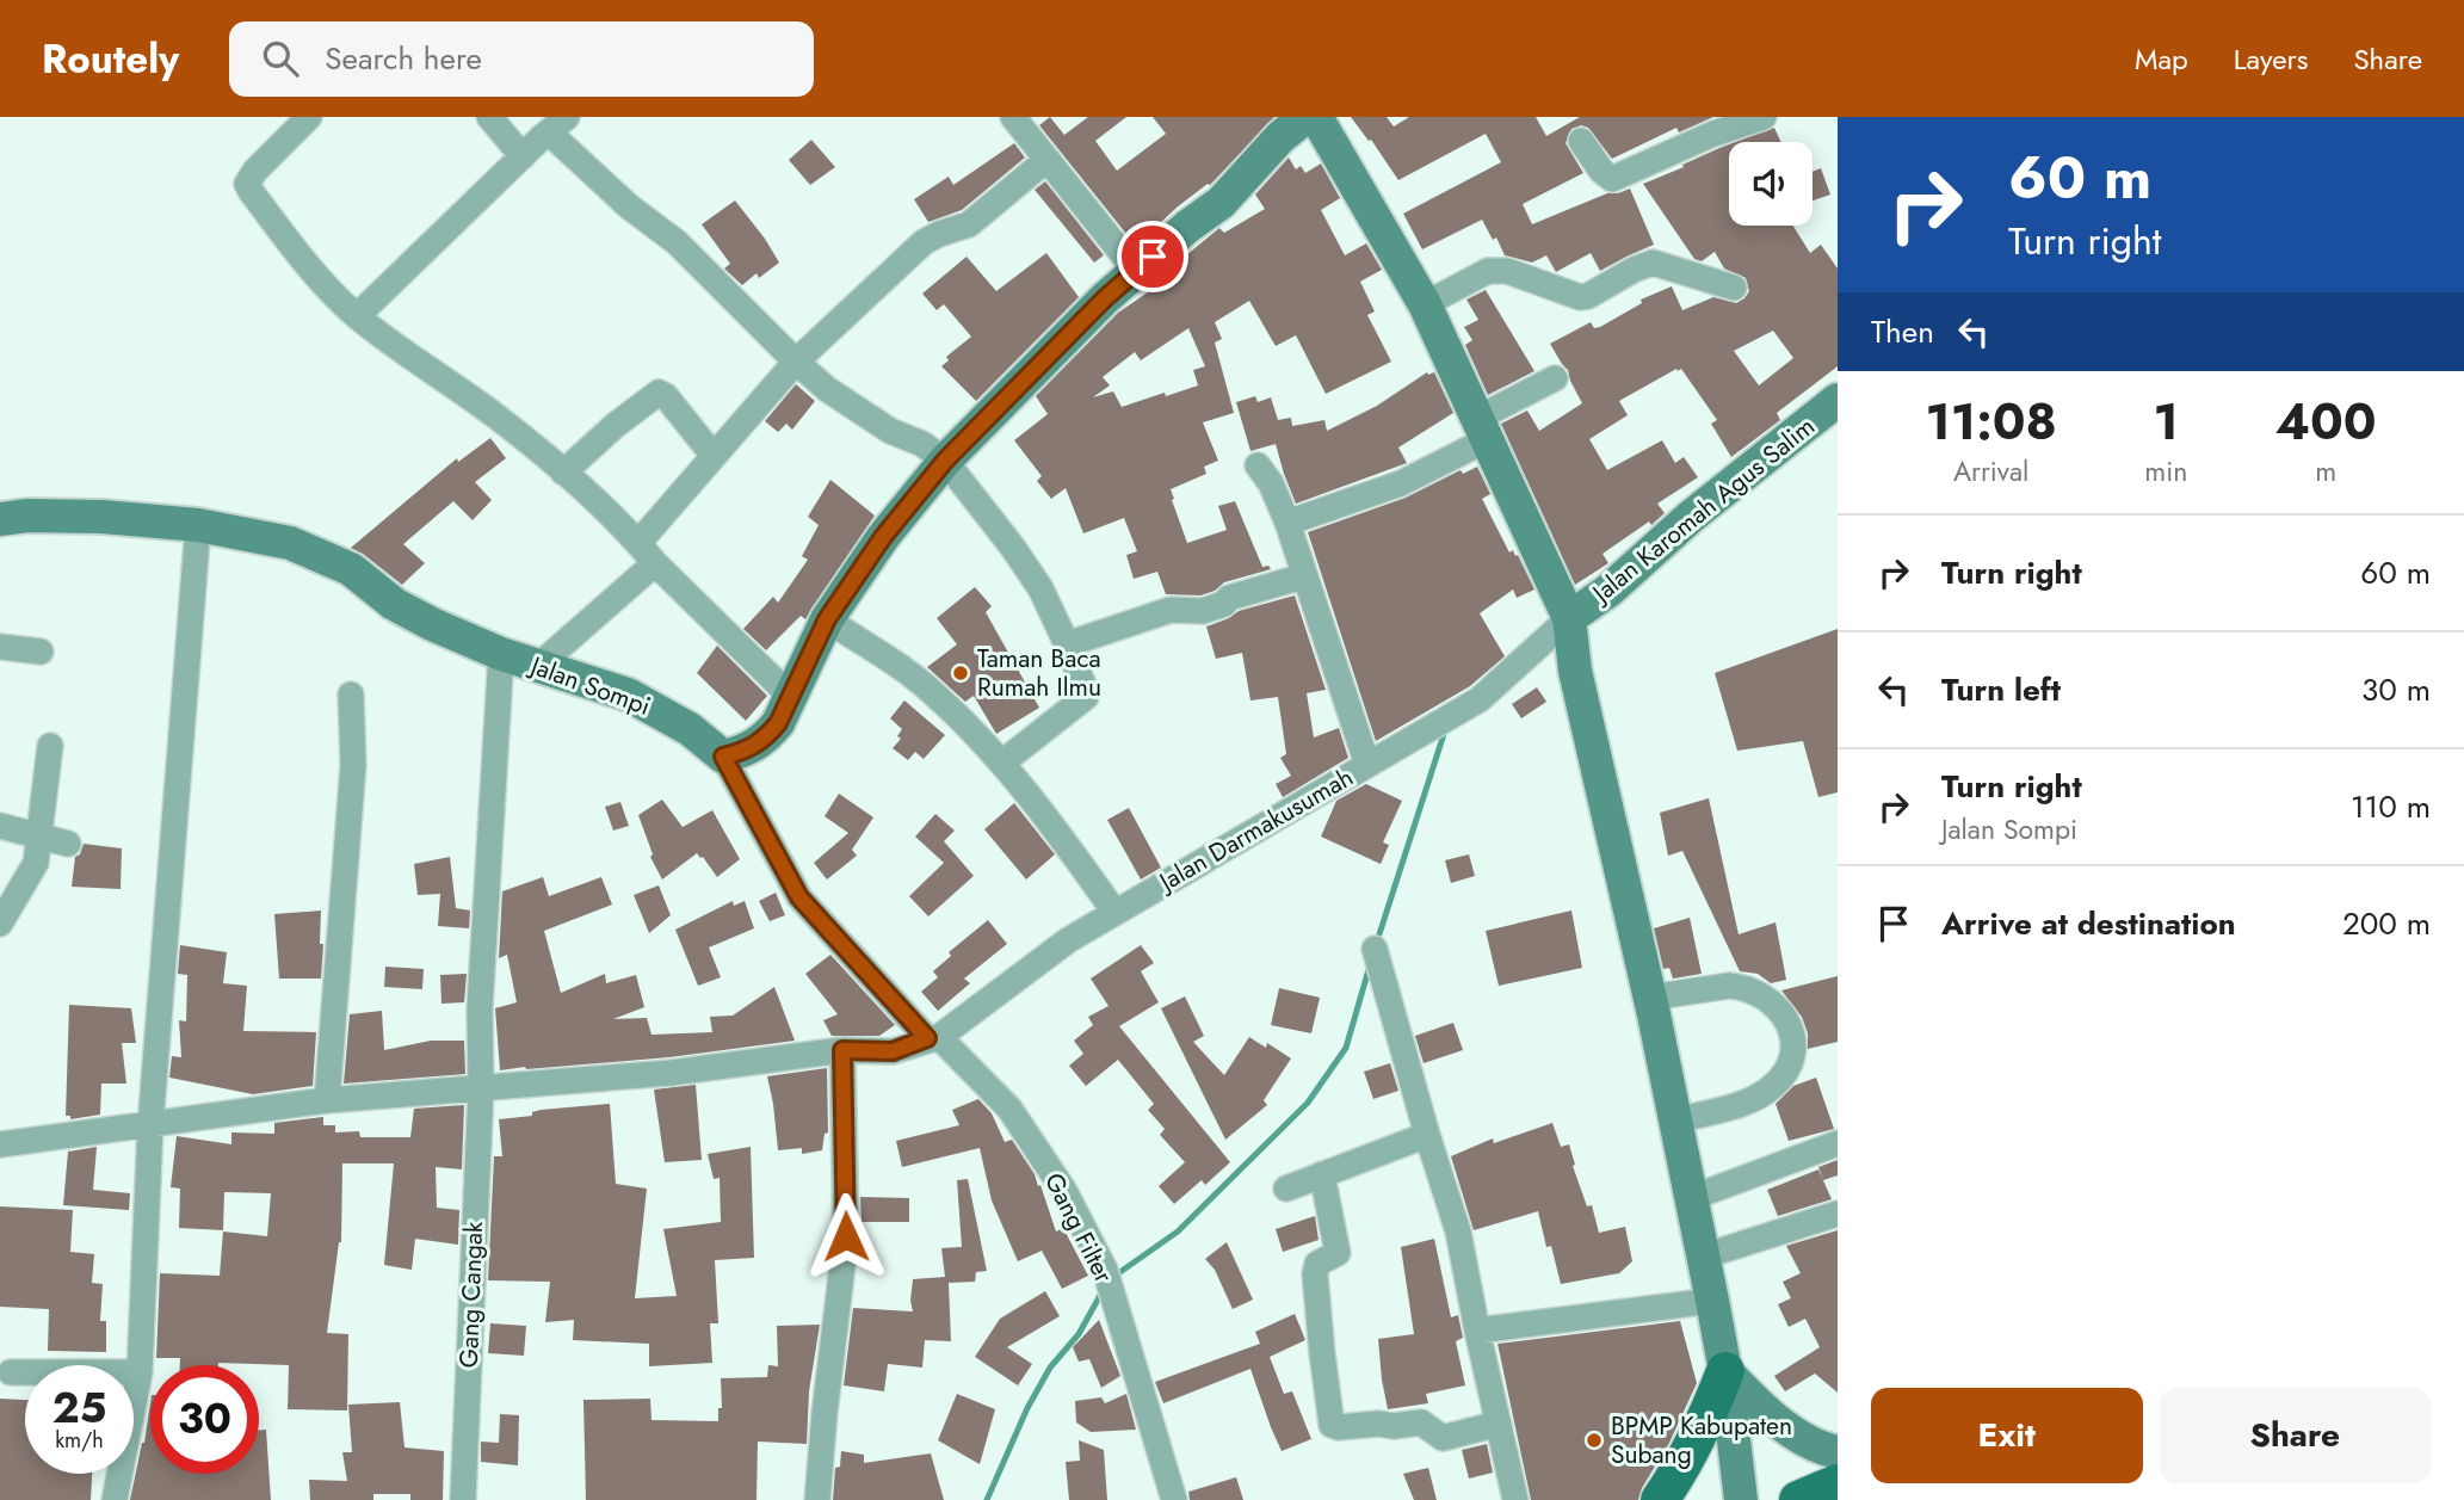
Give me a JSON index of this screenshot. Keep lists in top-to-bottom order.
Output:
{
  "streets": {
    "street": [
      "Jalan Karomah Agus Salim",
      "Jalan Sompi",
      "Jalan Darmakusumah",
      "Gang Filter",
      "Gang Cangak"
    ]
  },
  "crossings": [
    ["Jalan Karomah Agus Salim", "Jalan Darmakusumah"],
    ["Jalan Sompi", "Gang Filter"],
    ["Jalan Sompi", "Gang Cangak"],
    ["Jalan Darmakusumah", "Gang Filter"],
    ["Jalan Darmakusumah", "Gang Cangak"]
  ],
  "places": ["Taman Baca Rumah Ilmu", "BPMP Kabupaten Subang"],
  "page": {
    "header": "Routely",
    "search": "Search here",
    "nav": ["Map", "Layers", "Share"],
    "turn": ["60 m", "Turn right"],
    "then": "Then",
    "eta": [
      "11:08",
      "Arrival",
      "1",
      "min",
      "400",
      "m"
    ],
    "list": [
      {
        "name": "Turn right",
        "value": "60 m"
      },
      {
        "name": "Turn left",
        "value": "30 m"
      },
      {
        "name": "Turn right",
        "note": "Jalan Sompi",
        "value": "110 m"
      },
      {
        "name": "Arrive at destination",
        "value": "200 m"
      }
    ],
    "speed": "25 km/h",
    "limit": "30",
    "buttons": ["Exit", "Share"]
  }
}
